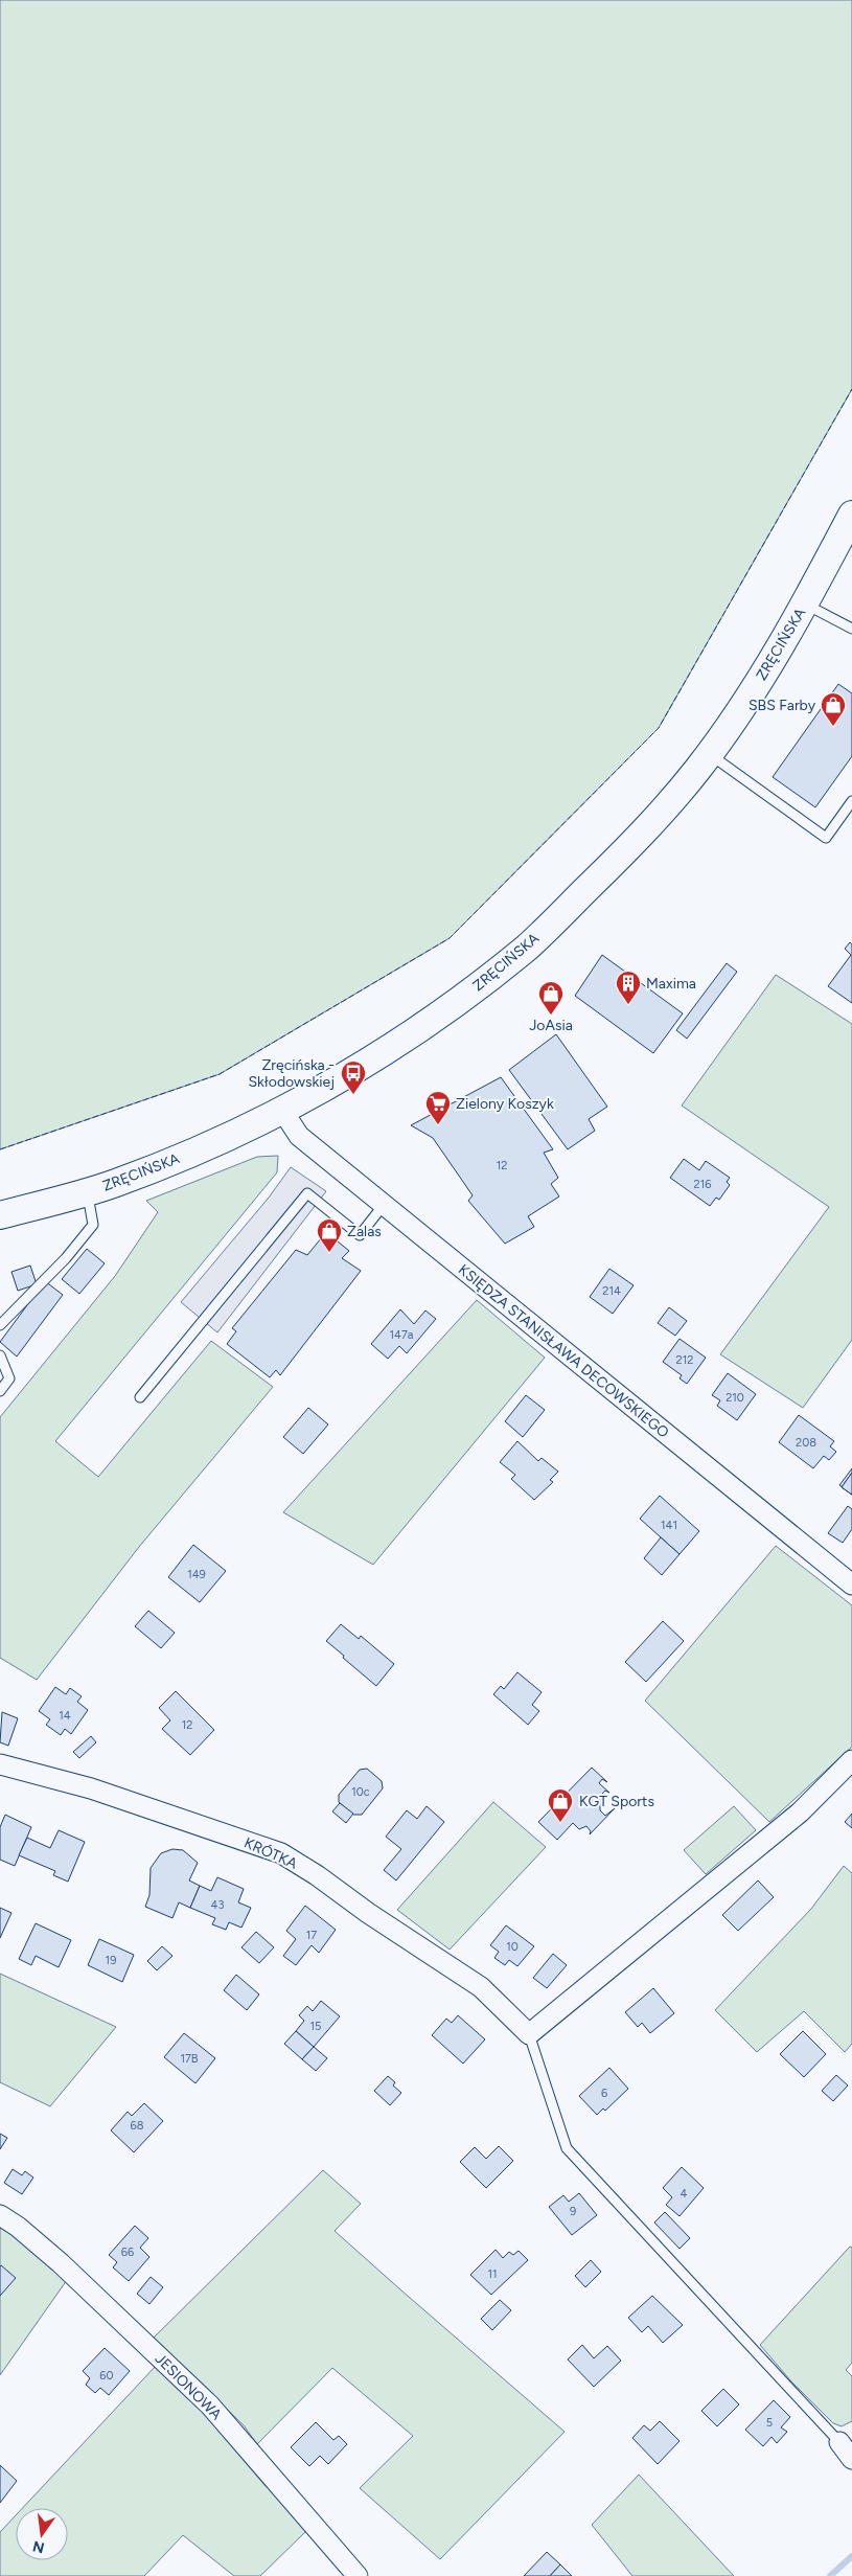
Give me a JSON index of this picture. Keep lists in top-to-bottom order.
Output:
{
  "streets": {
    "street": [
      "ZRĘCIŃSKA",
      "KSIĘDZA STANISŁAWA DECOWSKIEGO",
      "KRÓTKA",
      "JESIONOWA"
    ]
  },
  "crossings": [
    ["ZRĘCIŃSKA", "KSIĘDZA STANISŁAWA DECOWSKIEGO"]
  ],
  "places": {
    "shop": [
      "SBS Farby",
      "JoAsia",
      "Zalas",
      "KGT Sports"
    ],
    "building": ["Maxima"],
    "bus stop": ["Zręcińska - Skłodowskiej"],
    "supermarket": ["Zielony Koszyk"]
  },
  "house_numbers": [
    "12",
    "216",
    "214",
    "147a",
    "212",
    "210",
    "208",
    "141",
    "149",
    "14",
    "12",
    "10c",
    "43",
    "17",
    "10",
    "19",
    "15",
    "17B",
    "6",
    "68",
    "4",
    "9",
    "66",
    "11",
    "60",
    "5"
  ],
  "north": "bottom"
}
